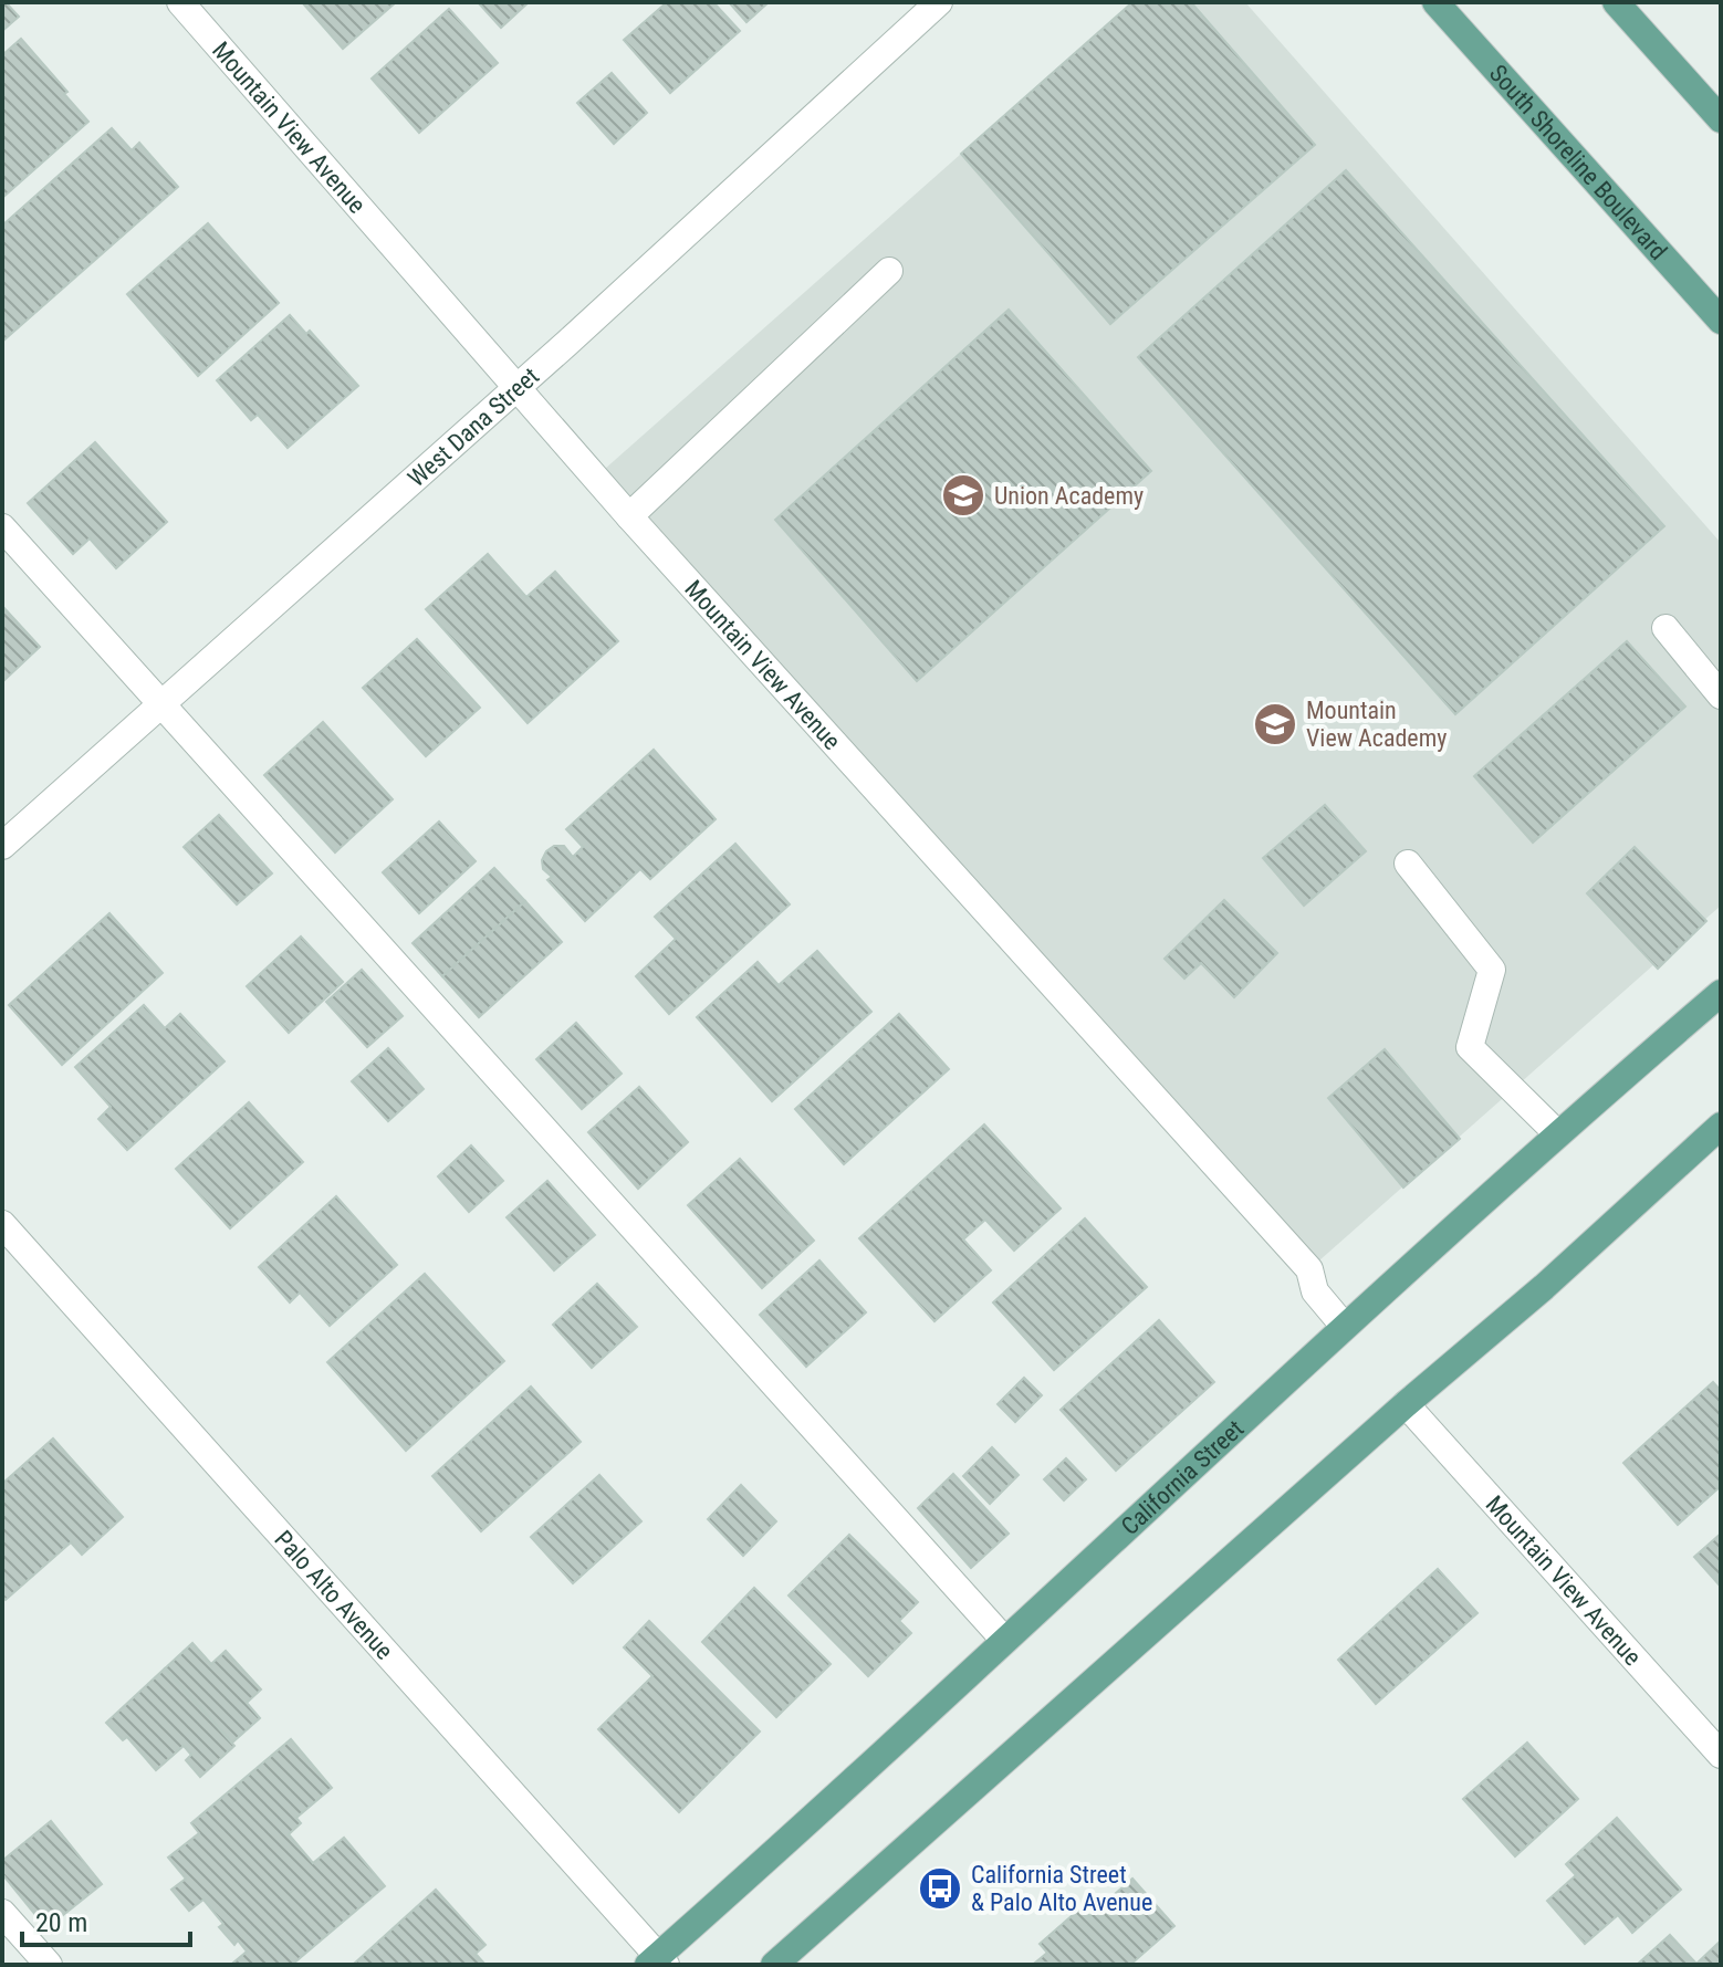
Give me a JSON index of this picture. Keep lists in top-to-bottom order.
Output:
{
  "streets": {
    "main road": ["South Shoreline Boulevard", "California Street"],
    "street": ["Mountain View Avenue", "West Dana Street", "Palo Alto Avenue"]
  },
  "crossings": [
    ["Mountain View Avenue", "West Dana Street"],
    ["Mountain View Avenue", "California Street"],
    ["California Street", "Palo Alto Avenue"]
  ],
  "places": {
    "school or university": ["Union Academy", "Mountain View Academy"],
    "bus stop": ["California Street & Palo Alto Avenue"]
  },
  "scale_bar": "20 m"
}
